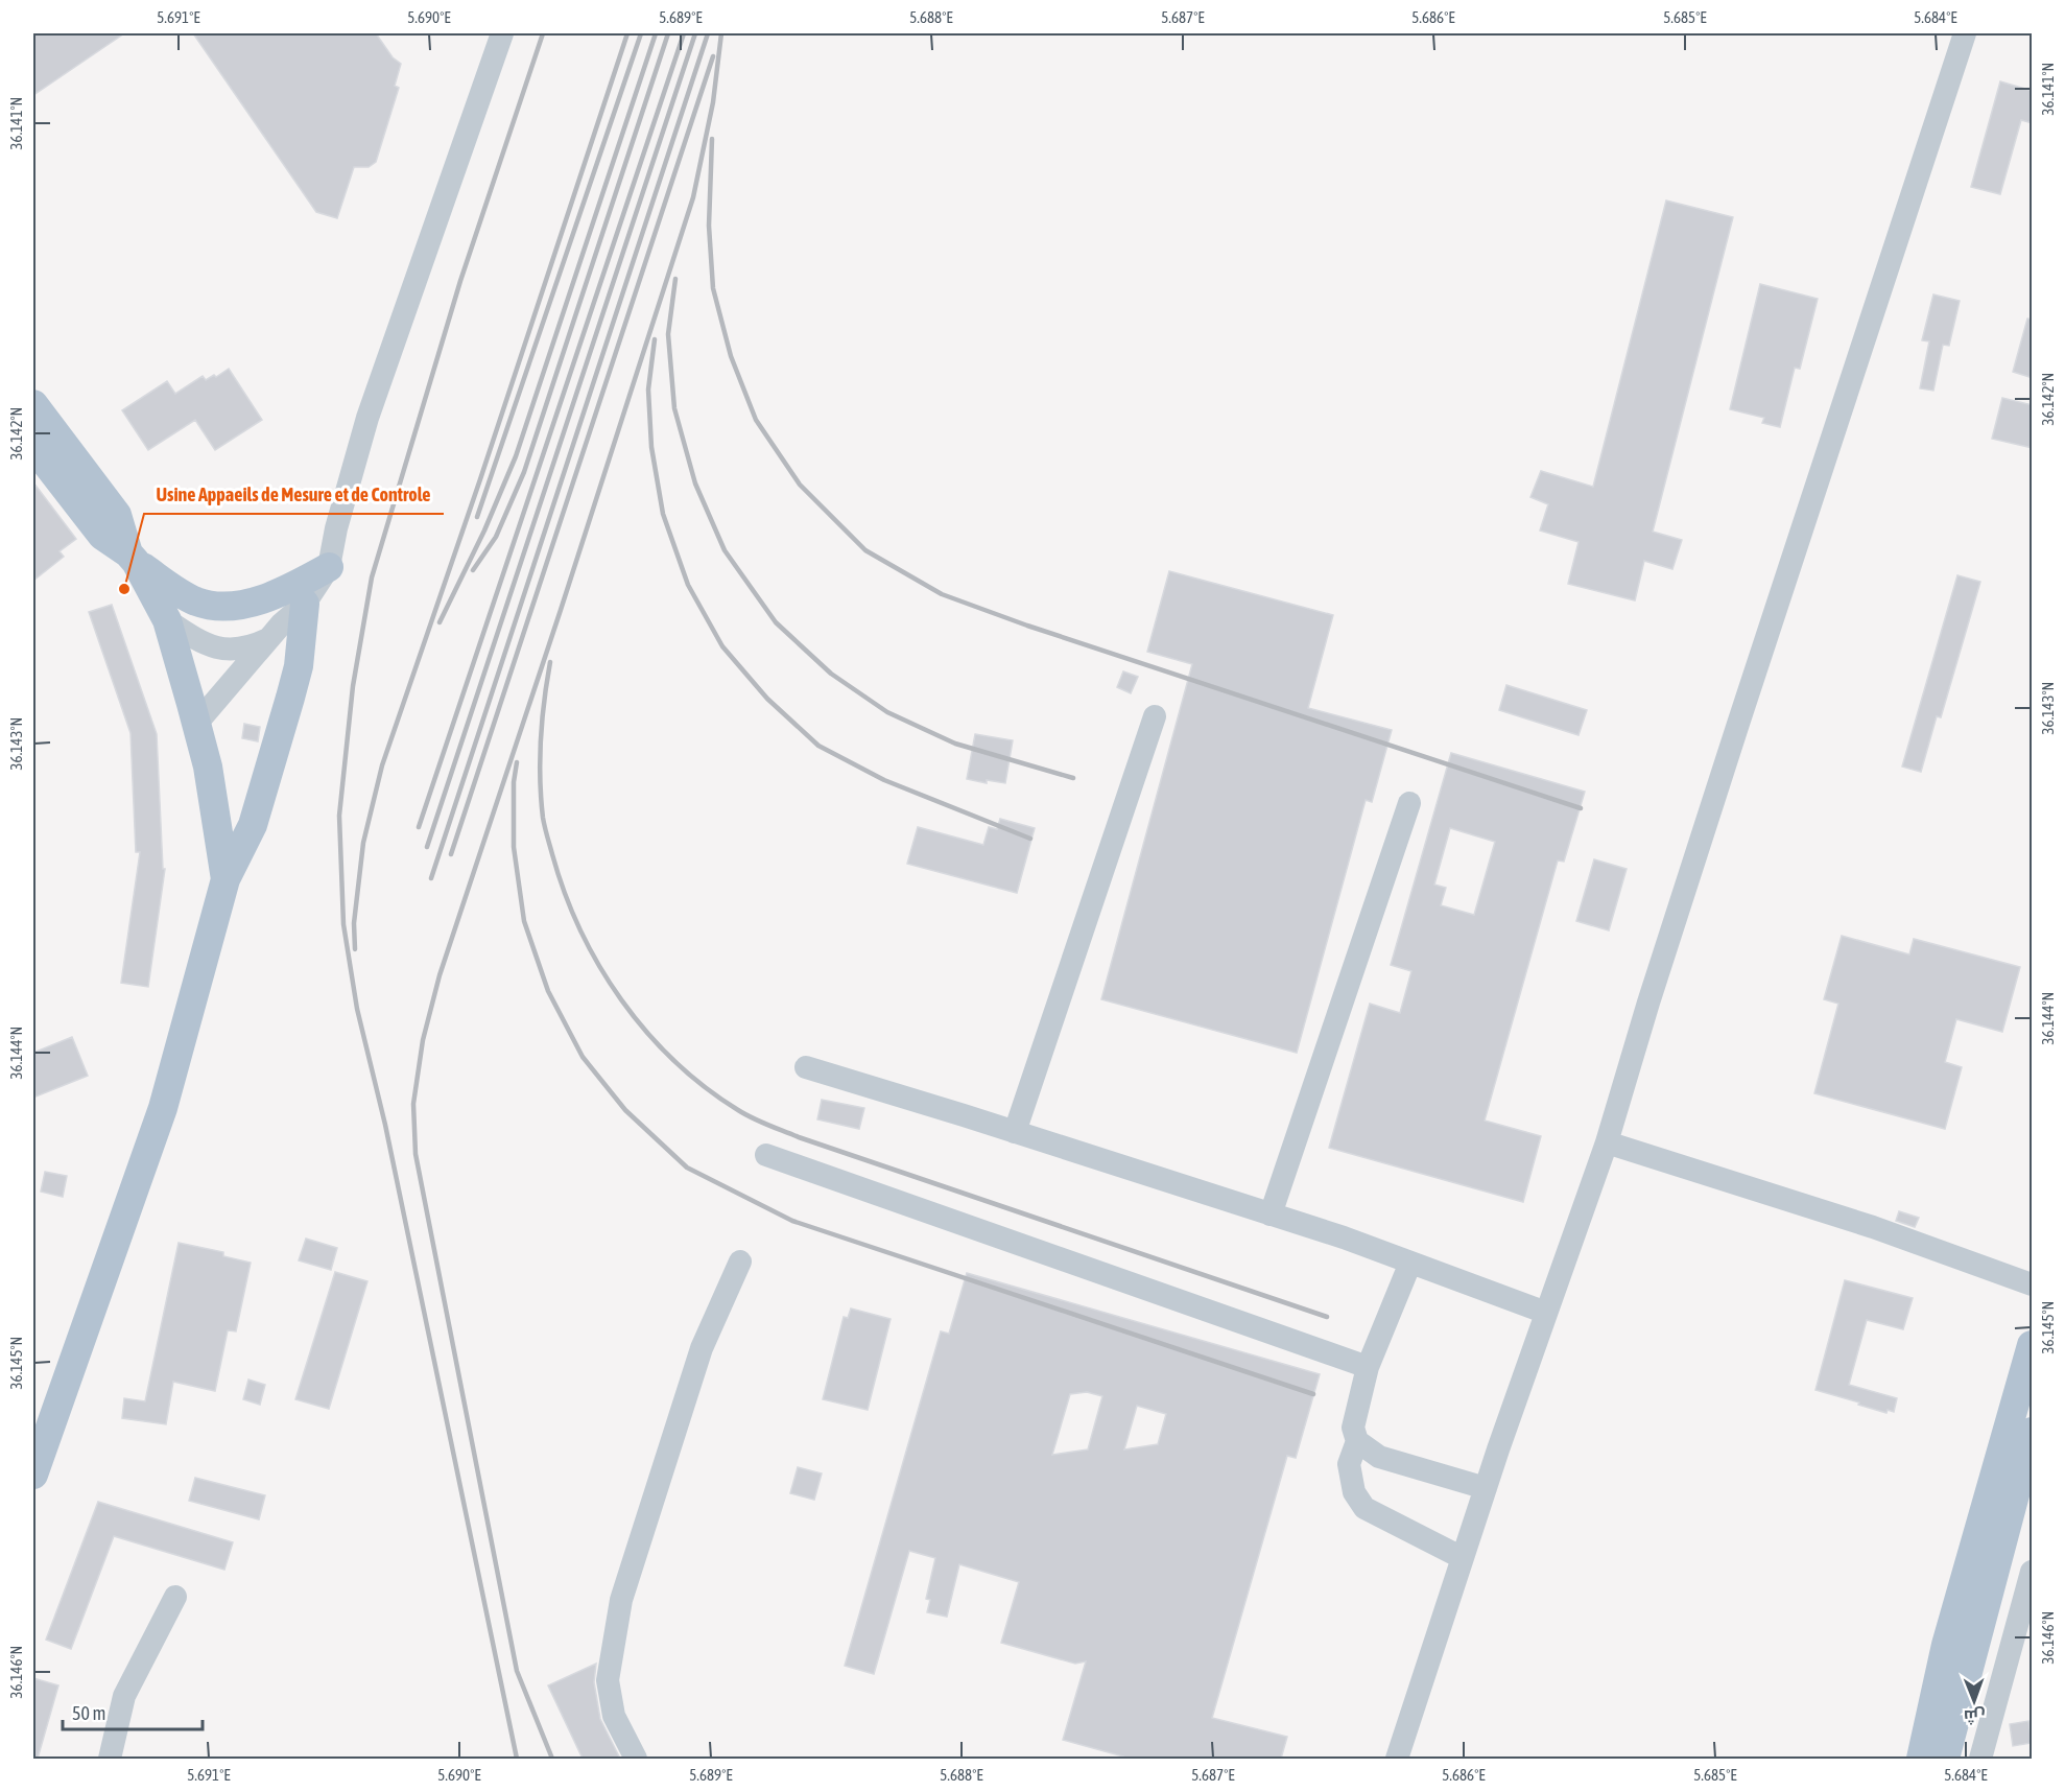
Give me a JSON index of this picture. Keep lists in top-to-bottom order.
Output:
{
  "places": ["Usine Appaeils de Mesure et de Controle"],
  "scale_bar": "50 m",
  "north": "bottom",
  "coordinates": [
    "5.691°E",
    "5.690°E",
    "5.689°E",
    "5.688°E",
    "5.687°E",
    "5.686°E",
    "5.685°E",
    "5.684°E",
    "36.141°N",
    "36.142°N",
    "36.143°N",
    "36.144°N",
    "36.145°N",
    "36.146°N"
  ]
}
